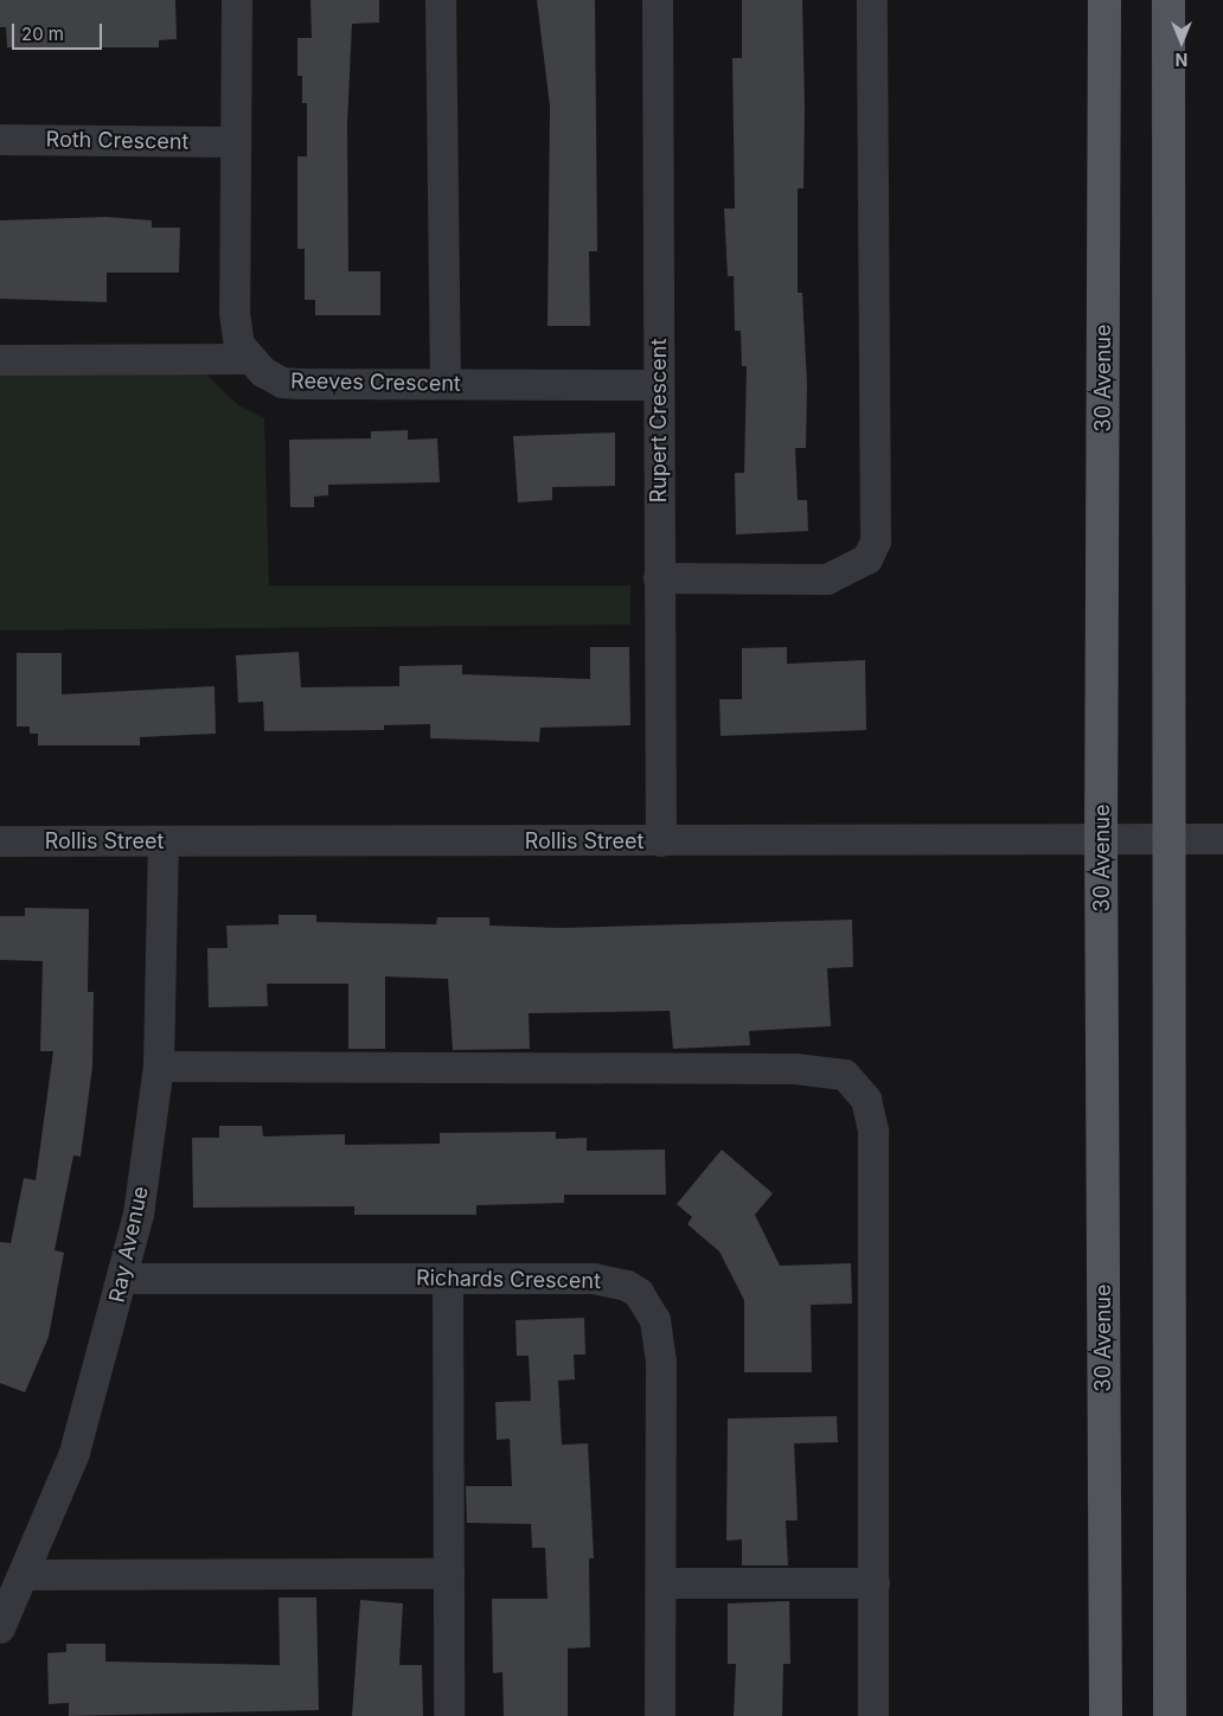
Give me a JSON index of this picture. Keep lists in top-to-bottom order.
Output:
{
  "streets": {
    "main road": ["30 Avenue"],
    "street": [
      "Roth Crescent",
      "Reeves Crescent",
      "Rupert Crescent",
      "Rollis Street",
      "Ray Avenue",
      "Richards Crescent"
    ]
  },
  "crossings": [
    ["30 Avenue", "Rollis Street"],
    ["Reeves Crescent", "Rupert Crescent"],
    ["Rupert Crescent", "Rollis Street"],
    ["Rollis Street", "Ray Avenue"],
    ["Ray Avenue", "Richards Crescent"]
  ],
  "scale_bar": "20 m",
  "north": "bottom"
}
